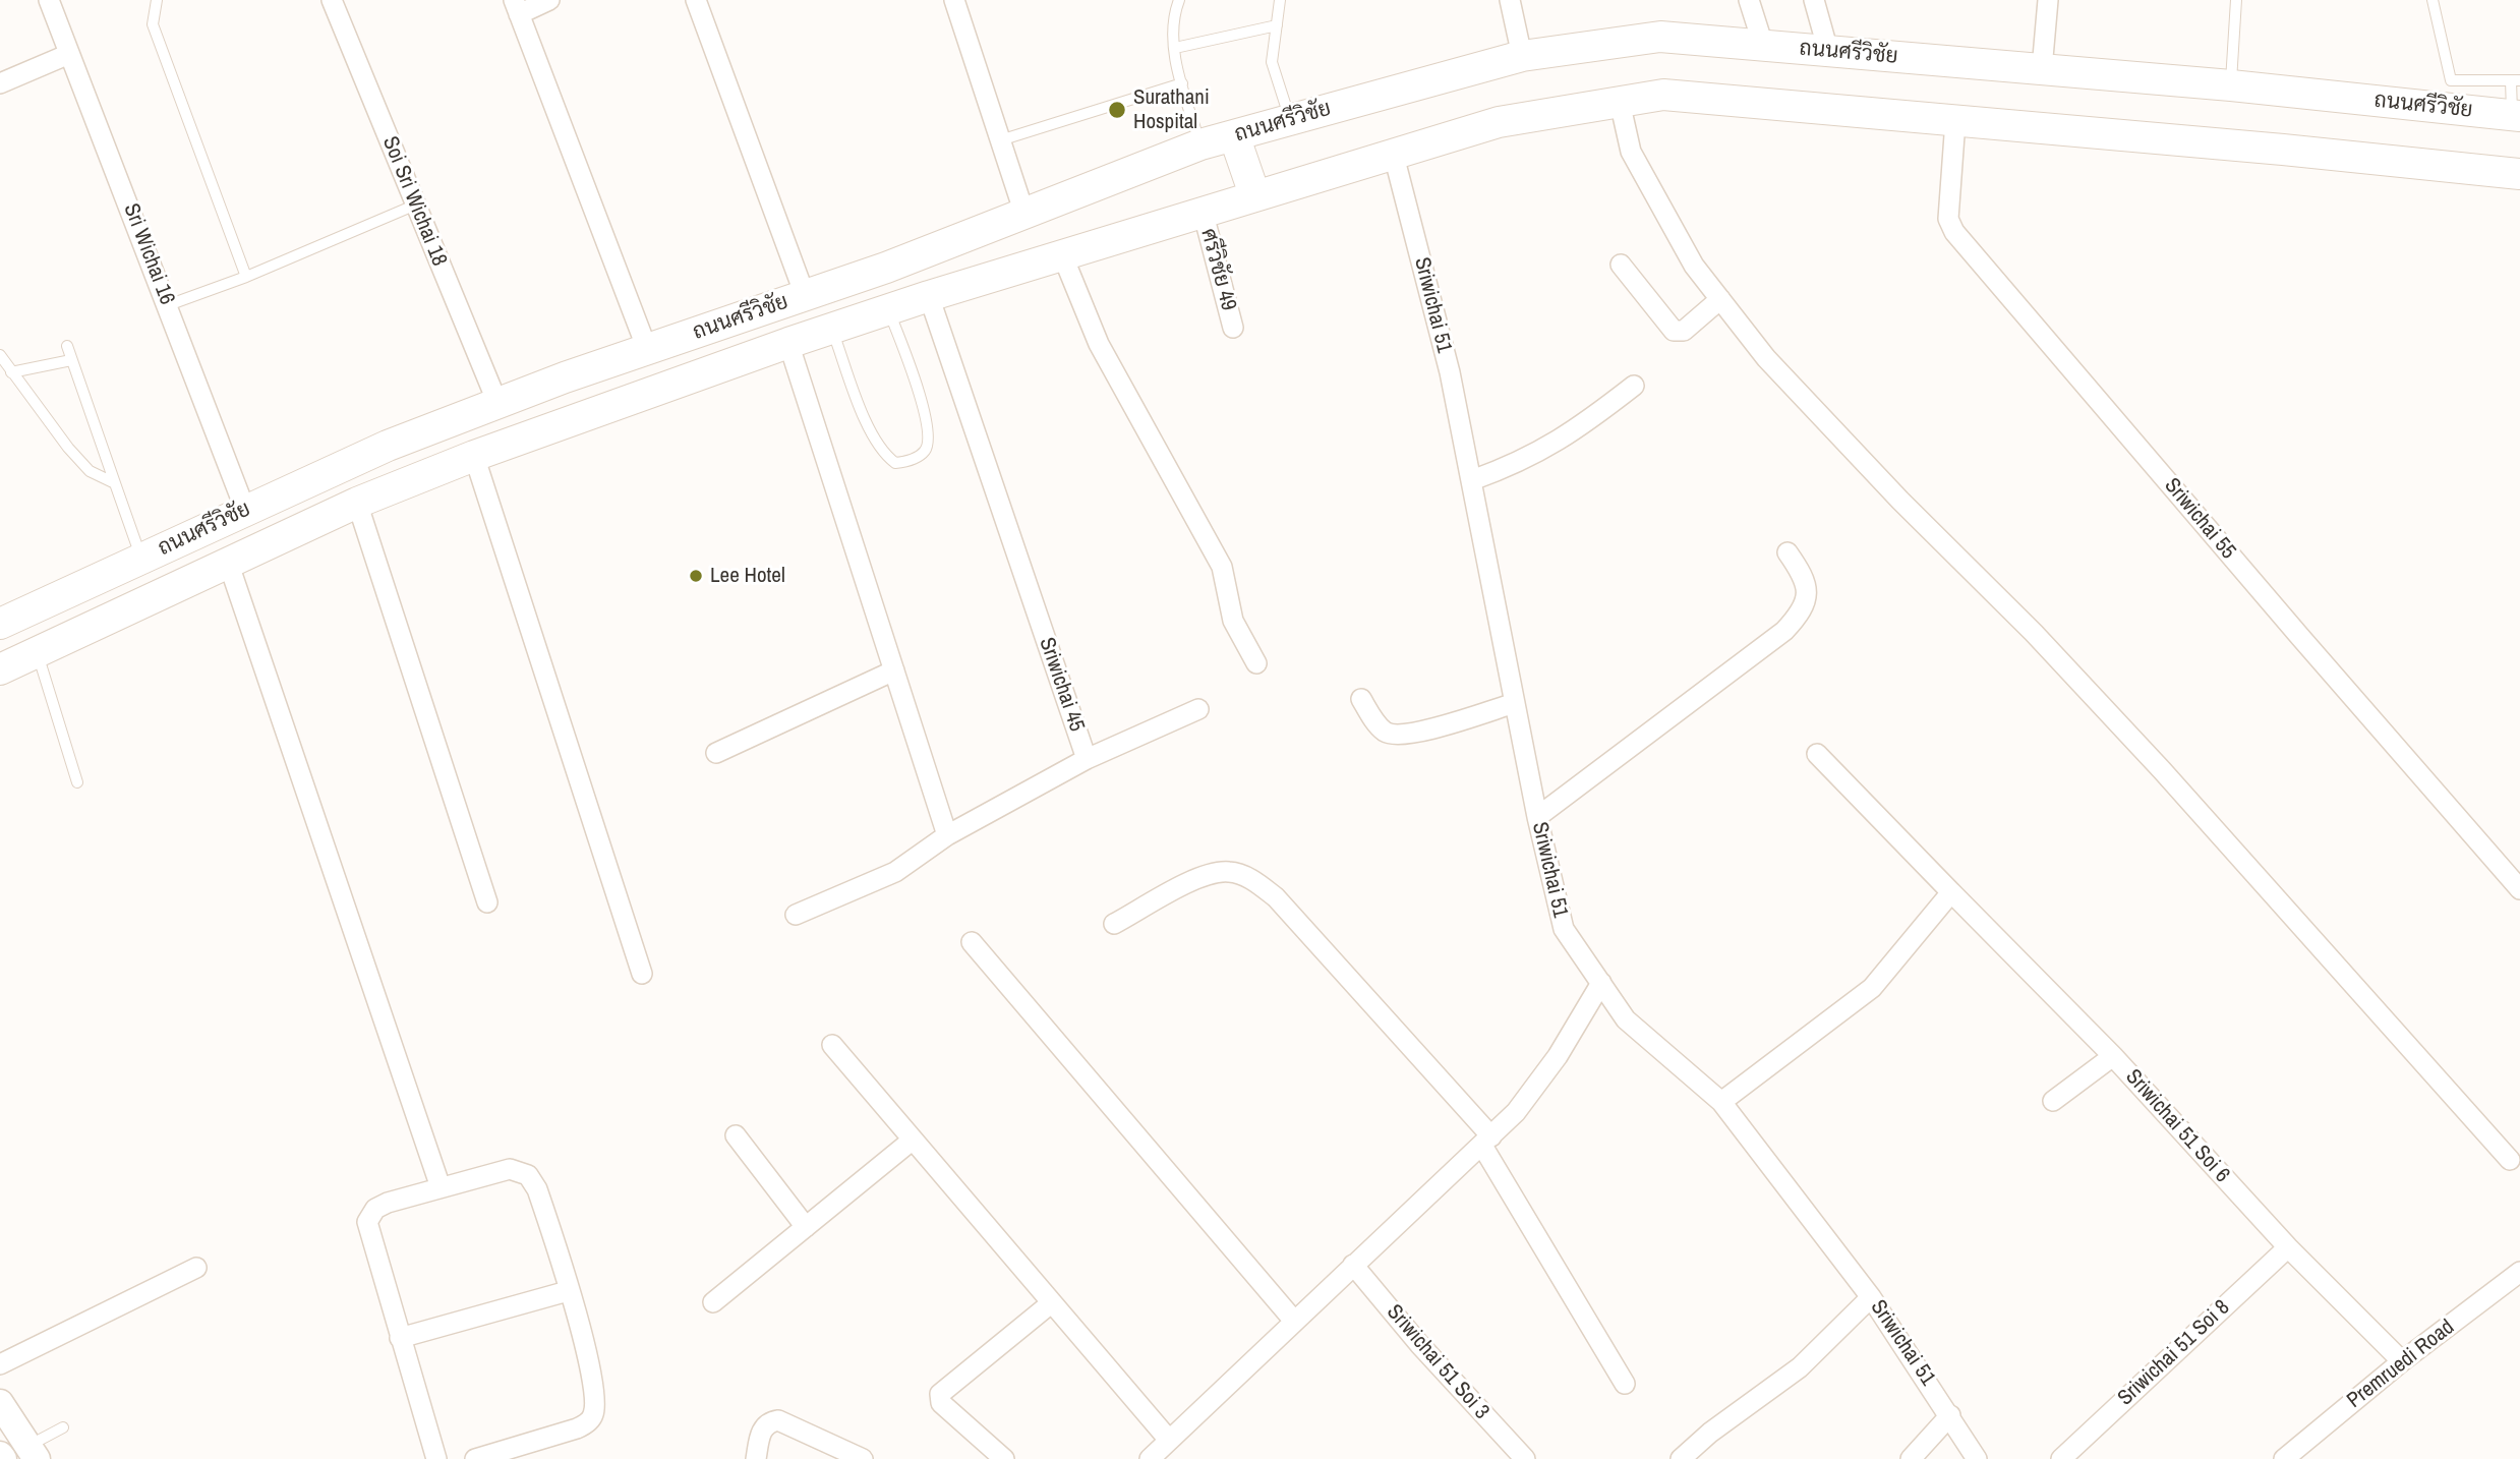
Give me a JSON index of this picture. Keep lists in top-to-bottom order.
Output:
{
  "streets": {
    "main road": ["ถนนศรีวิชัย"],
    "street": [
      "Soi Sri Wichai 18",
      "Sri Wichai 16",
      "ศรีวิชัย 49",
      "Sriwichai 51",
      "Sriwichai 55",
      "Sriwichai 45",
      "Sriwichai 51 Soi 6",
      "Sriwichai 51 Soi 8",
      "Sriwichai 51 Soi 3",
      "Premruedi Road"
    ]
  },
  "crossings": [
    ["ถนนศรีวิชัย", "Soi Sri Wichai 18"],
    ["ถนนศรีวิชัย", "Sri Wichai 16"],
    ["ถนนศรีวิชัย", "ศรีวิชัย 49"],
    ["ถนนศรีวิชัย", "Sriwichai 51"],
    ["ถนนศรีวิชัย", "Sriwichai 55"],
    ["ถนนศรีวิชัย", "Sriwichai 45"],
    ["Sriwichai 51 Soi 6", "Sriwichai 51 Soi 8"],
    ["Sriwichai 51 Soi 6", "Premruedi Road"]
  ],
  "places": ["Surathani Hospital", "Lee Hotel"]
}
